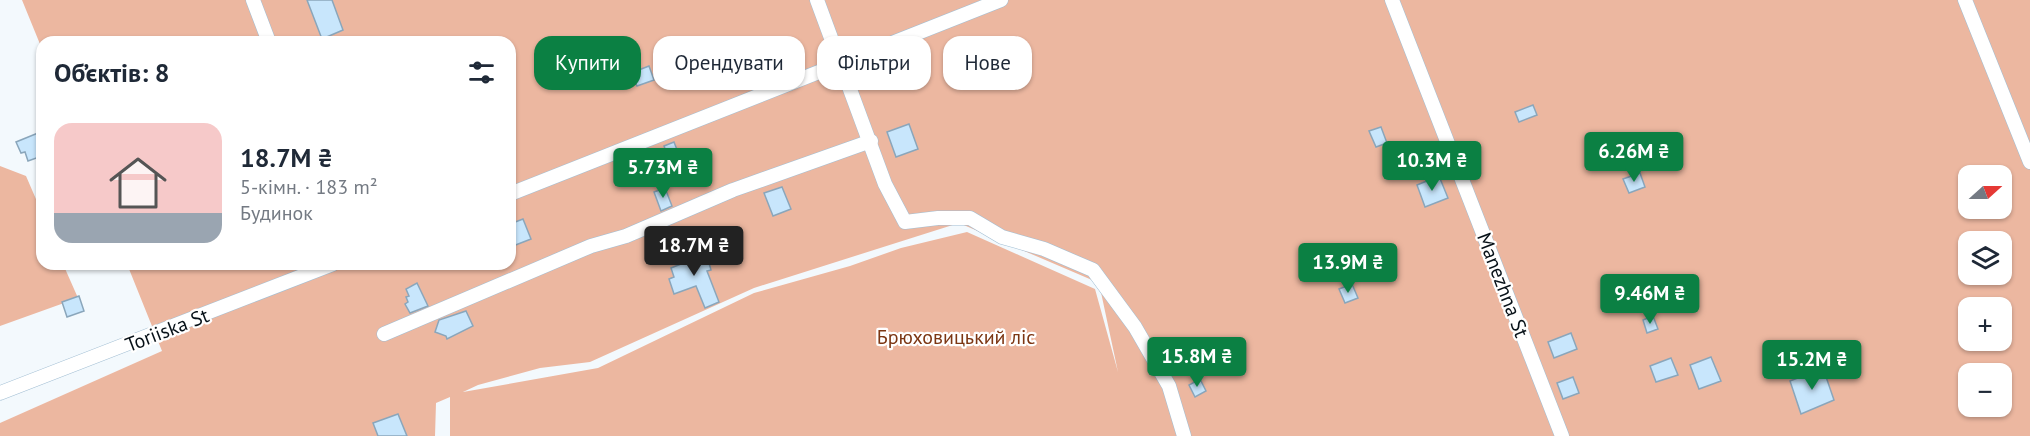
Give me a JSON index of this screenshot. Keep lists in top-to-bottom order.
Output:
{
  "streets": {
    "street": ["Manezhna St", "Toriiska St"]
  },
  "parks": ["Брюховицький ліс"],
  "north": "right",
  "page": {
    "chip": [
      "Купити",
      "Орендувати",
      "Фільтри",
      "Нове"
    ],
    "heading": "Об’єктів: 8",
    "list": [
      {
        "name": "18.7M ₴",
        "note": "5-кімн. · 183 m² · Будинок"
      }
    ],
    "price": [
      "6.26M ₴",
      "10.3M ₴",
      "5.73M ₴",
      "18.7M ₴",
      "13.9M ₴",
      "9.46M ₴",
      "15.8M ₴",
      "15.2M ₴"
    ],
    "map_buttons": ["+", "−"]
  }
}
